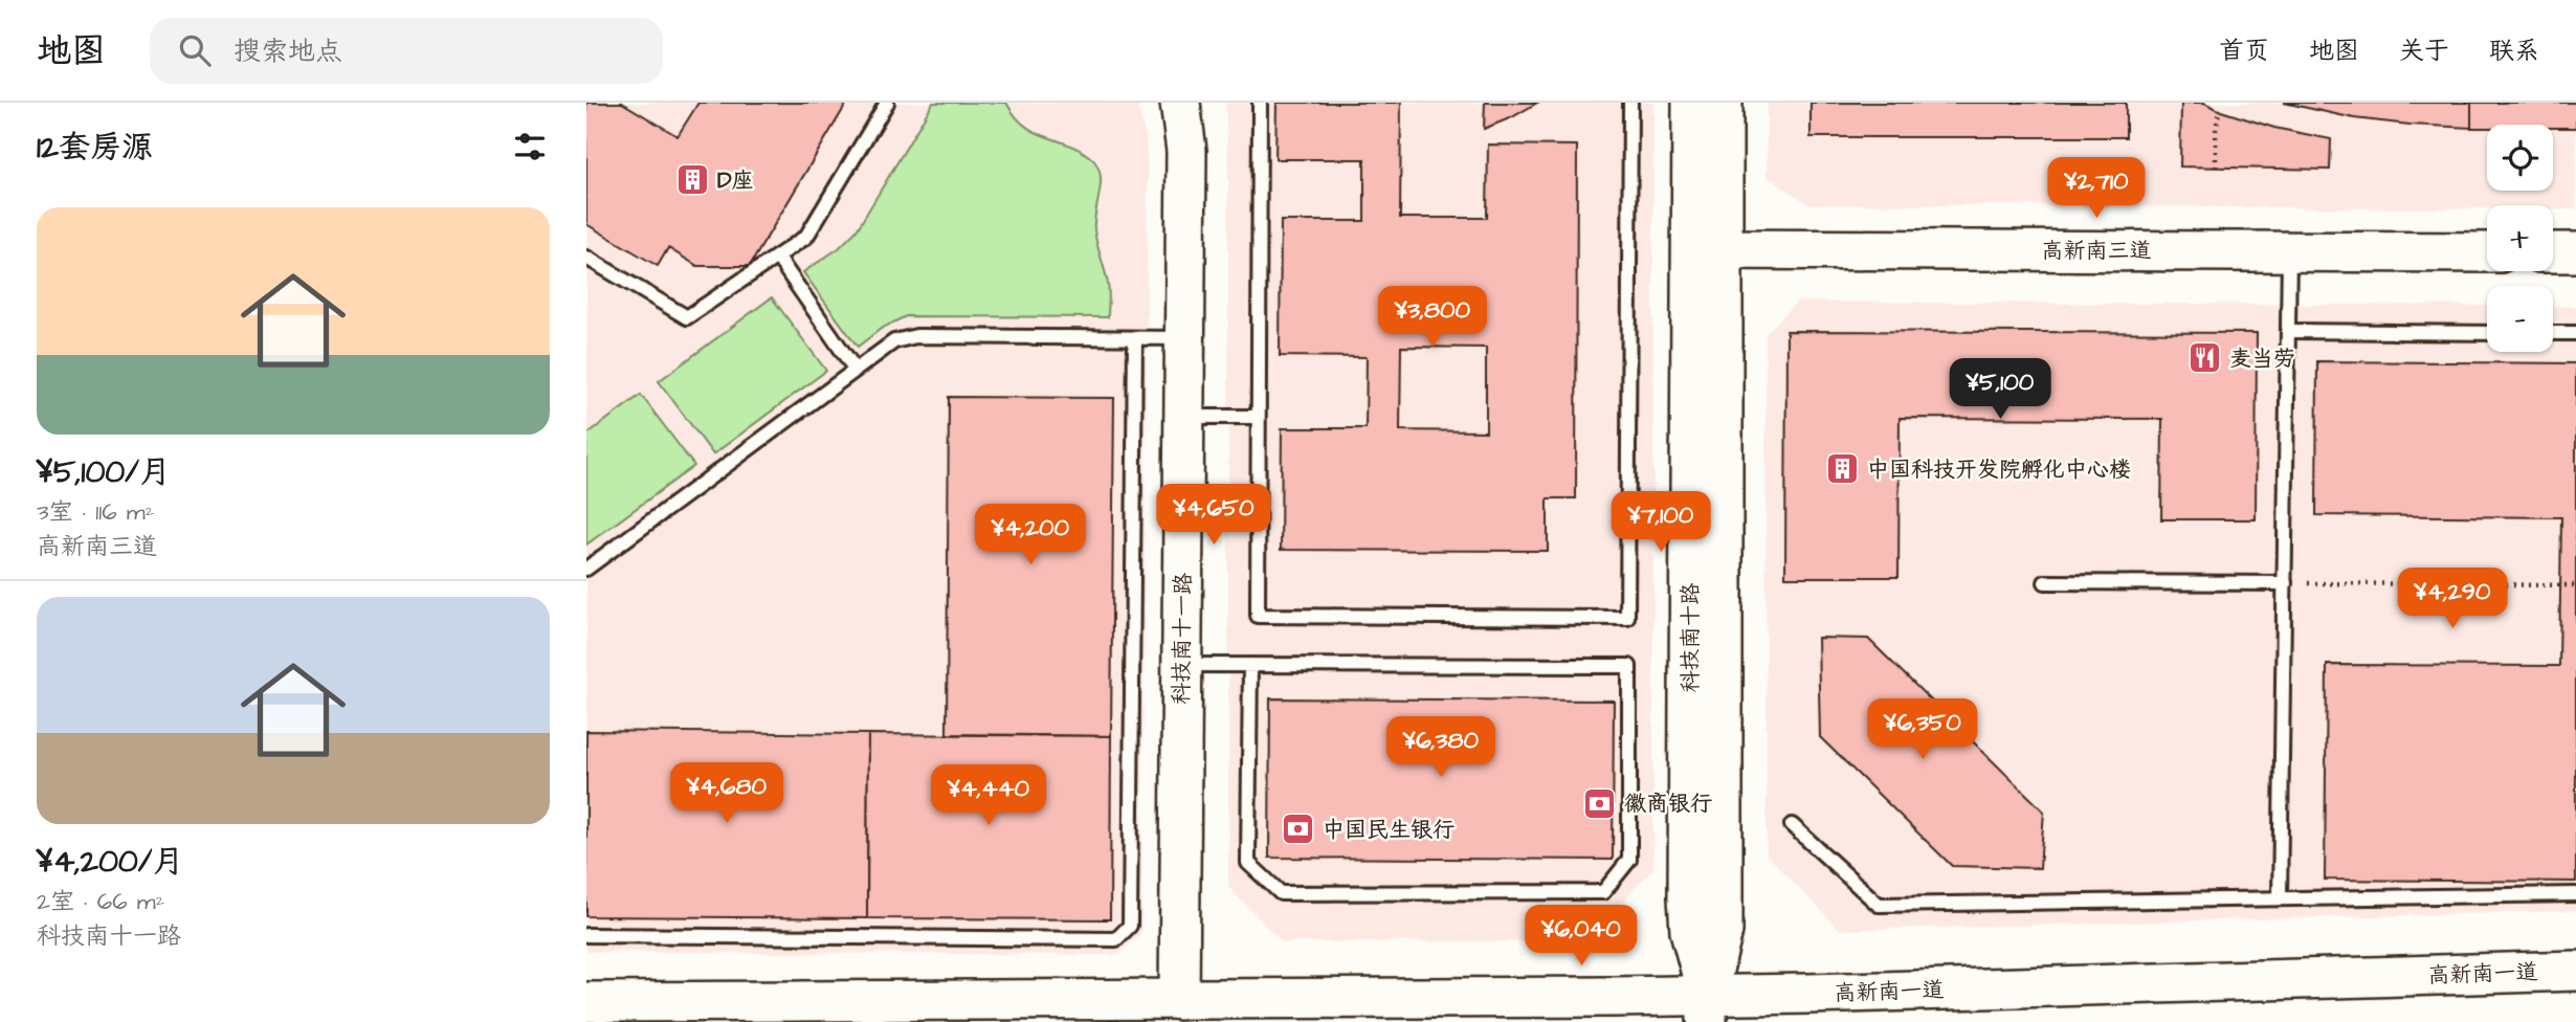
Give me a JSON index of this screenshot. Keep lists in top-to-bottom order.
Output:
{
  "streets": {
    "street": [
      "高新南三道",
      "科技南十路",
      "科技南十一路",
      "高新南一道"
    ]
  },
  "crossings": [
    ["高新南三道", "科技南十路"],
    ["科技南十路", "高新南一道"],
    ["科技南十一路", "高新南一道"]
  ],
  "places": {
    "building": ["D座", "中国科技开发院孵化中心楼"],
    "restaurant": ["麦当劳"],
    "bank": ["徽商银行", "中国民生银行"]
  },
  "page": {
    "header": "地图",
    "search": "搜索地点",
    "nav": [
      "首页",
      "地图",
      "关于",
      "联系"
    ],
    "heading": "12套房源",
    "map_buttons": ["+", "−"],
    "price": [
      "¥2,710",
      "¥3,800",
      "¥5,100",
      "¥4,650",
      "¥7,100",
      "¥4,200",
      "¥4,290",
      "¥6,350",
      "¥6,380",
      "¥4,680",
      "¥4,440",
      "¥6,040"
    ],
    "list": [
      {
        "name": "¥5,100/月",
        "note": "3室 · 116 m² · 高新南三道"
      },
      {
        "name": "¥4,200/月",
        "note": "2室 · 66 m² · 科技南十一路"
      }
    ]
  }
}
